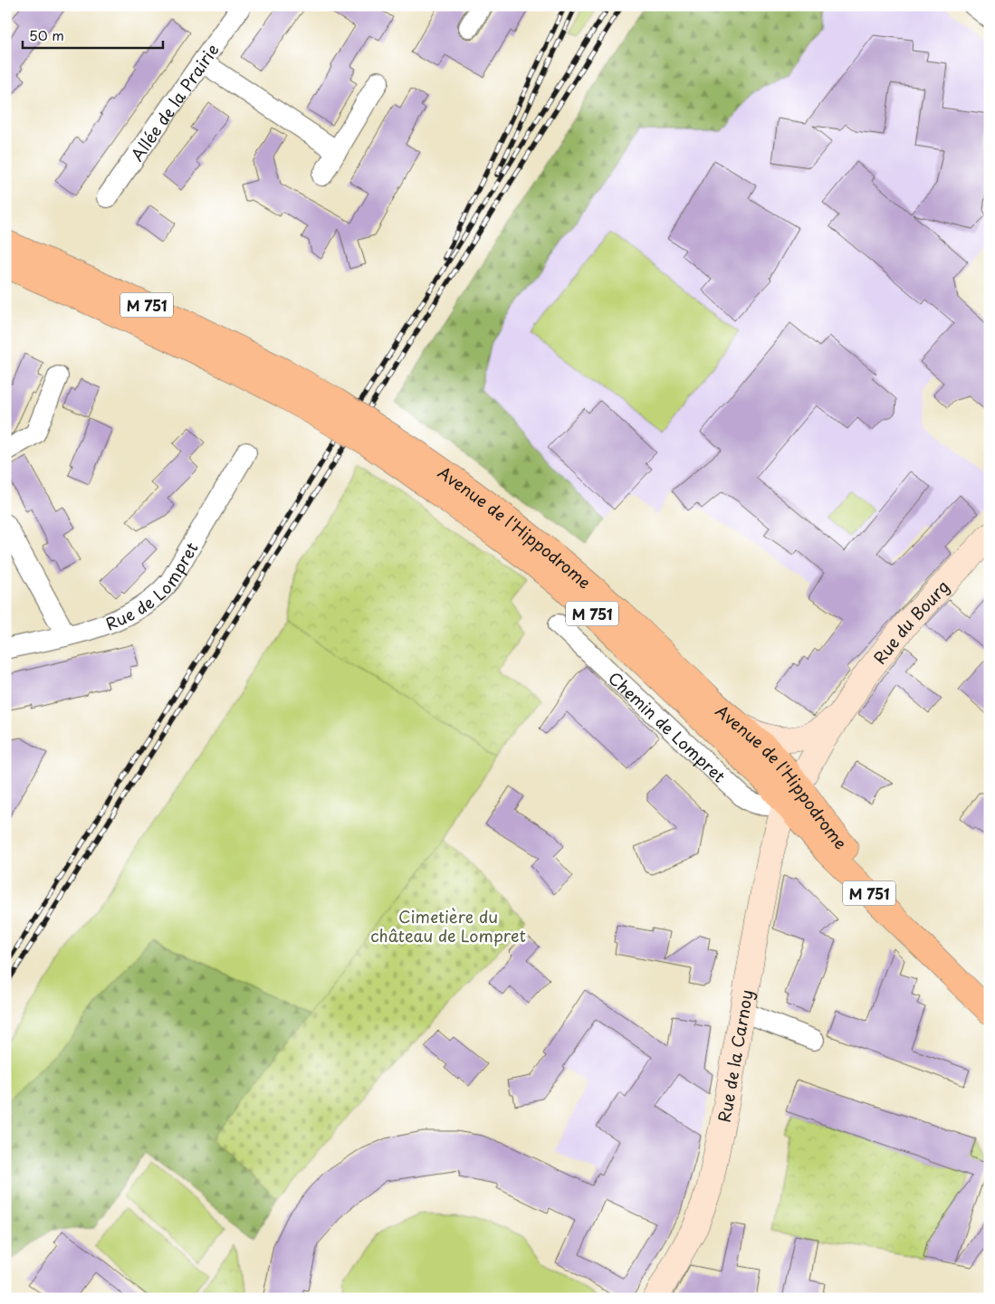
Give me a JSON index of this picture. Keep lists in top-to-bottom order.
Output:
{
  "streets": {
    "main road": ["M 751", "Avenue de l'Hippodrome"],
    "street": [
      "Allée de la Prairie",
      "Rue de Lompret",
      "Rue du Bourg",
      "Chemin de Lompret",
      "Rue de la Carnoy"
    ]
  },
  "crossings": [
    ["Avenue de l'Hippodrome", "Rue du Bourg"],
    ["Avenue de l'Hippodrome", "Chemin de Lompret"],
    ["Avenue de l'Hippodrome", "Rue de la Carnoy"],
    ["Rue du Bourg", "Chemin de Lompret"],
    ["Rue du Bourg", "Rue de la Carnoy"],
    ["Chemin de Lompret", "Rue de la Carnoy"]
  ],
  "parks": ["Cimetière du château de Lompret"],
  "scale_bar": "50 m"
}
